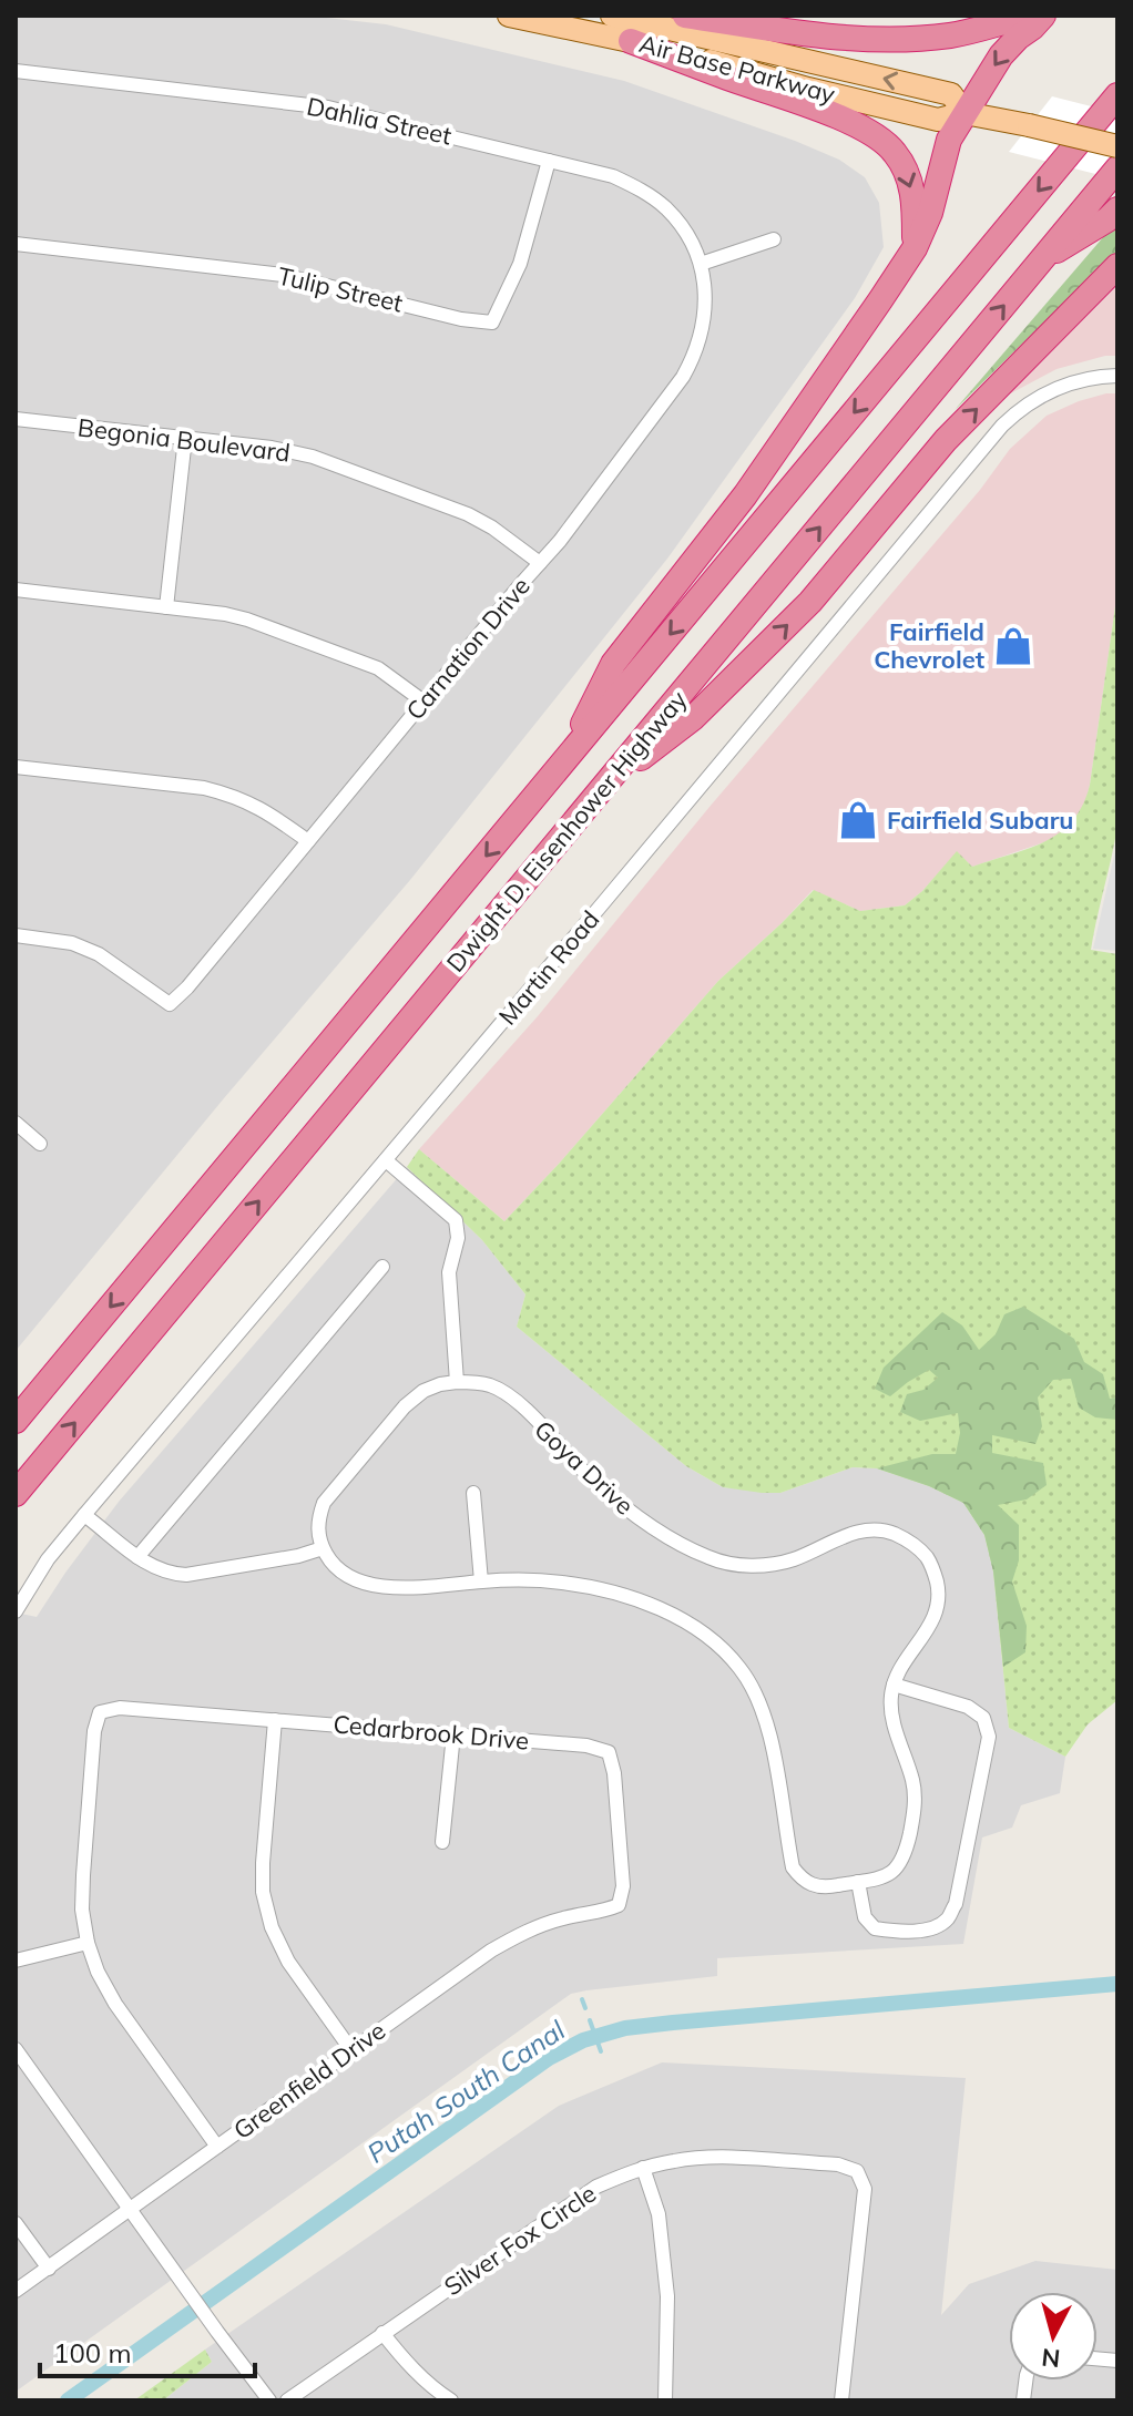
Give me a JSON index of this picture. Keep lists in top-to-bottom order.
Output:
{
  "streets": {
    "highway": ["Dwight D. Eisenhower Highway"],
    "main road": ["Air Base Parkway"],
    "street": [
      "Dahlia Street",
      "Tulip Street",
      "Begonia Boulevard",
      "Carnation Drive",
      "Martin Road",
      "Goya Drive",
      "Cedarbrook Drive",
      "Greenfield Drive",
      "Silver Fox Circle"
    ]
  },
  "crossings": [
    ["Dahlia Street", "Tulip Street"],
    ["Dahlia Street", "Carnation Drive"],
    ["Begonia Boulevard", "Carnation Drive"],
    ["Cedarbrook Drive", "Greenfield Drive"]
  ],
  "water": ["Putah South Canal"],
  "places": {
    "shop": ["Fairfield Chevrolet", "Fairfield Subaru"]
  },
  "scale_bar": "100 m",
  "north": "bottom"
}
